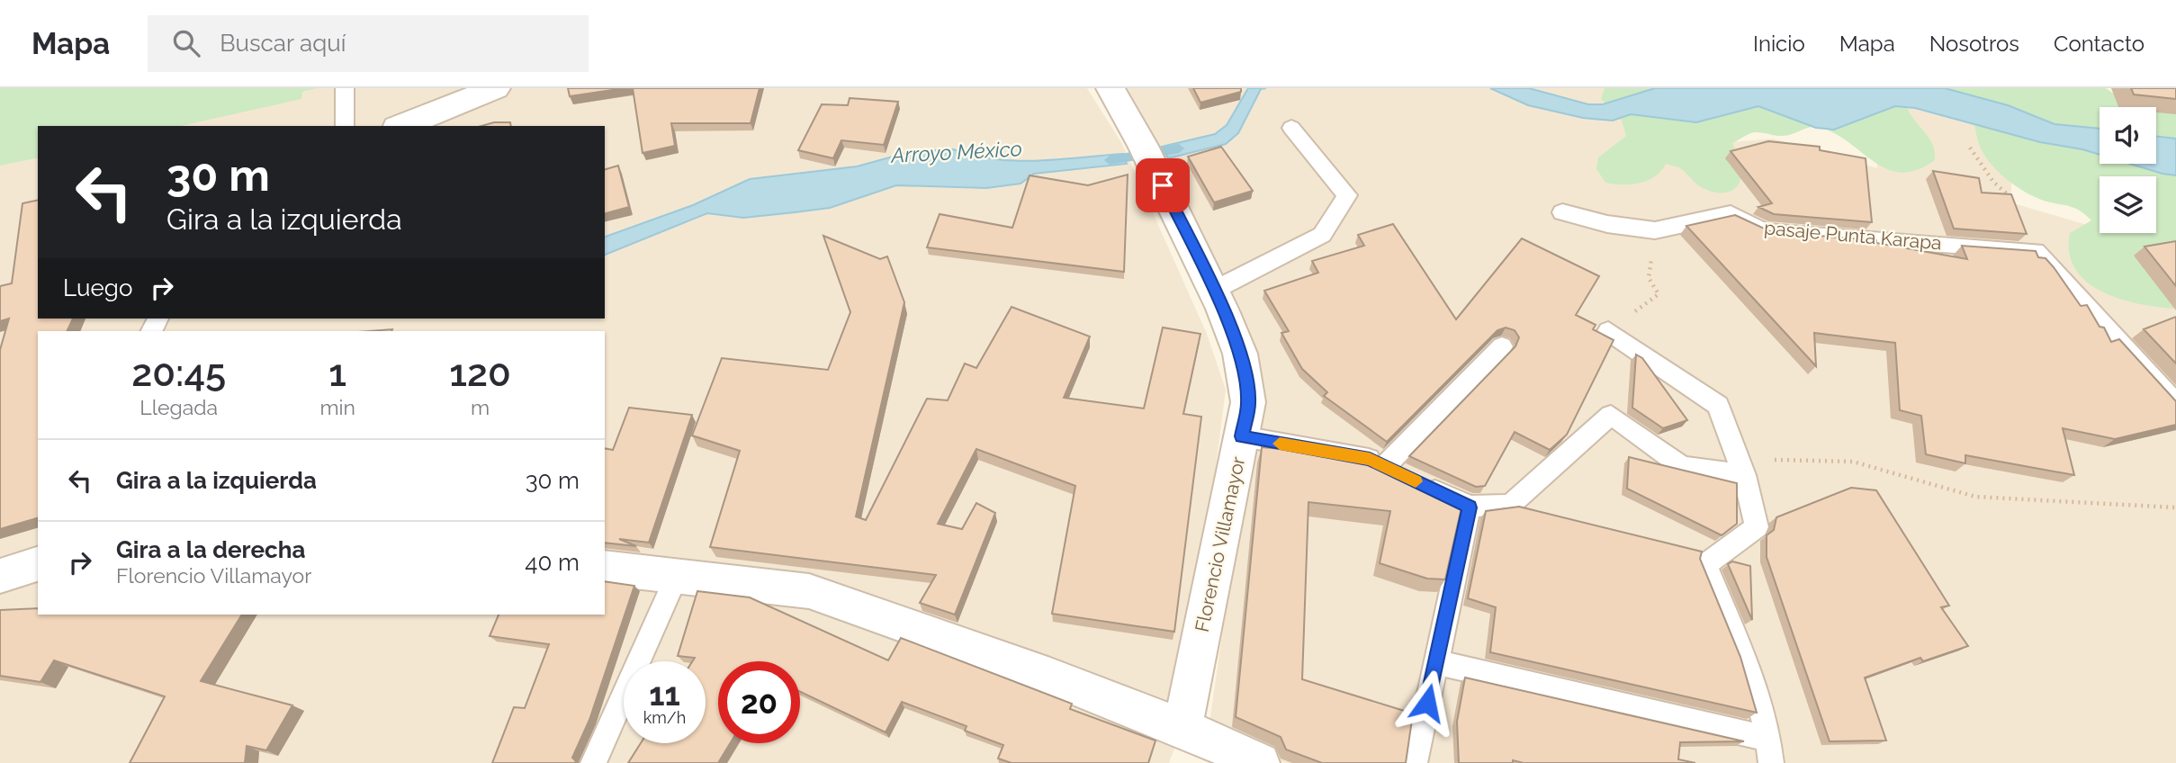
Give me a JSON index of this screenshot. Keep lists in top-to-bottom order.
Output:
{
  "streets": {
    "street": ["Florencio Villamayor"],
    "lane": ["pasaje Punta Karapa"]
  },
  "water": ["Arroyo México"],
  "page": {
    "header": "Mapa",
    "search": "Buscar aquí",
    "nav": [
      "Inicio",
      "Mapa",
      "Nosotros",
      "Contacto"
    ],
    "turn": ["30 m", "Gira a la izquierda"],
    "then": "Luego",
    "eta": [
      "20:45",
      "Llegada",
      "1",
      "min",
      "120",
      "m"
    ],
    "list": [
      {
        "name": "Gira a la izquierda",
        "value": "30 m"
      },
      {
        "name": "Gira a la derecha",
        "note": "Florencio Villamayor",
        "value": "40 m"
      }
    ],
    "speed": "11 km/h",
    "limit": "20"
  }
}
